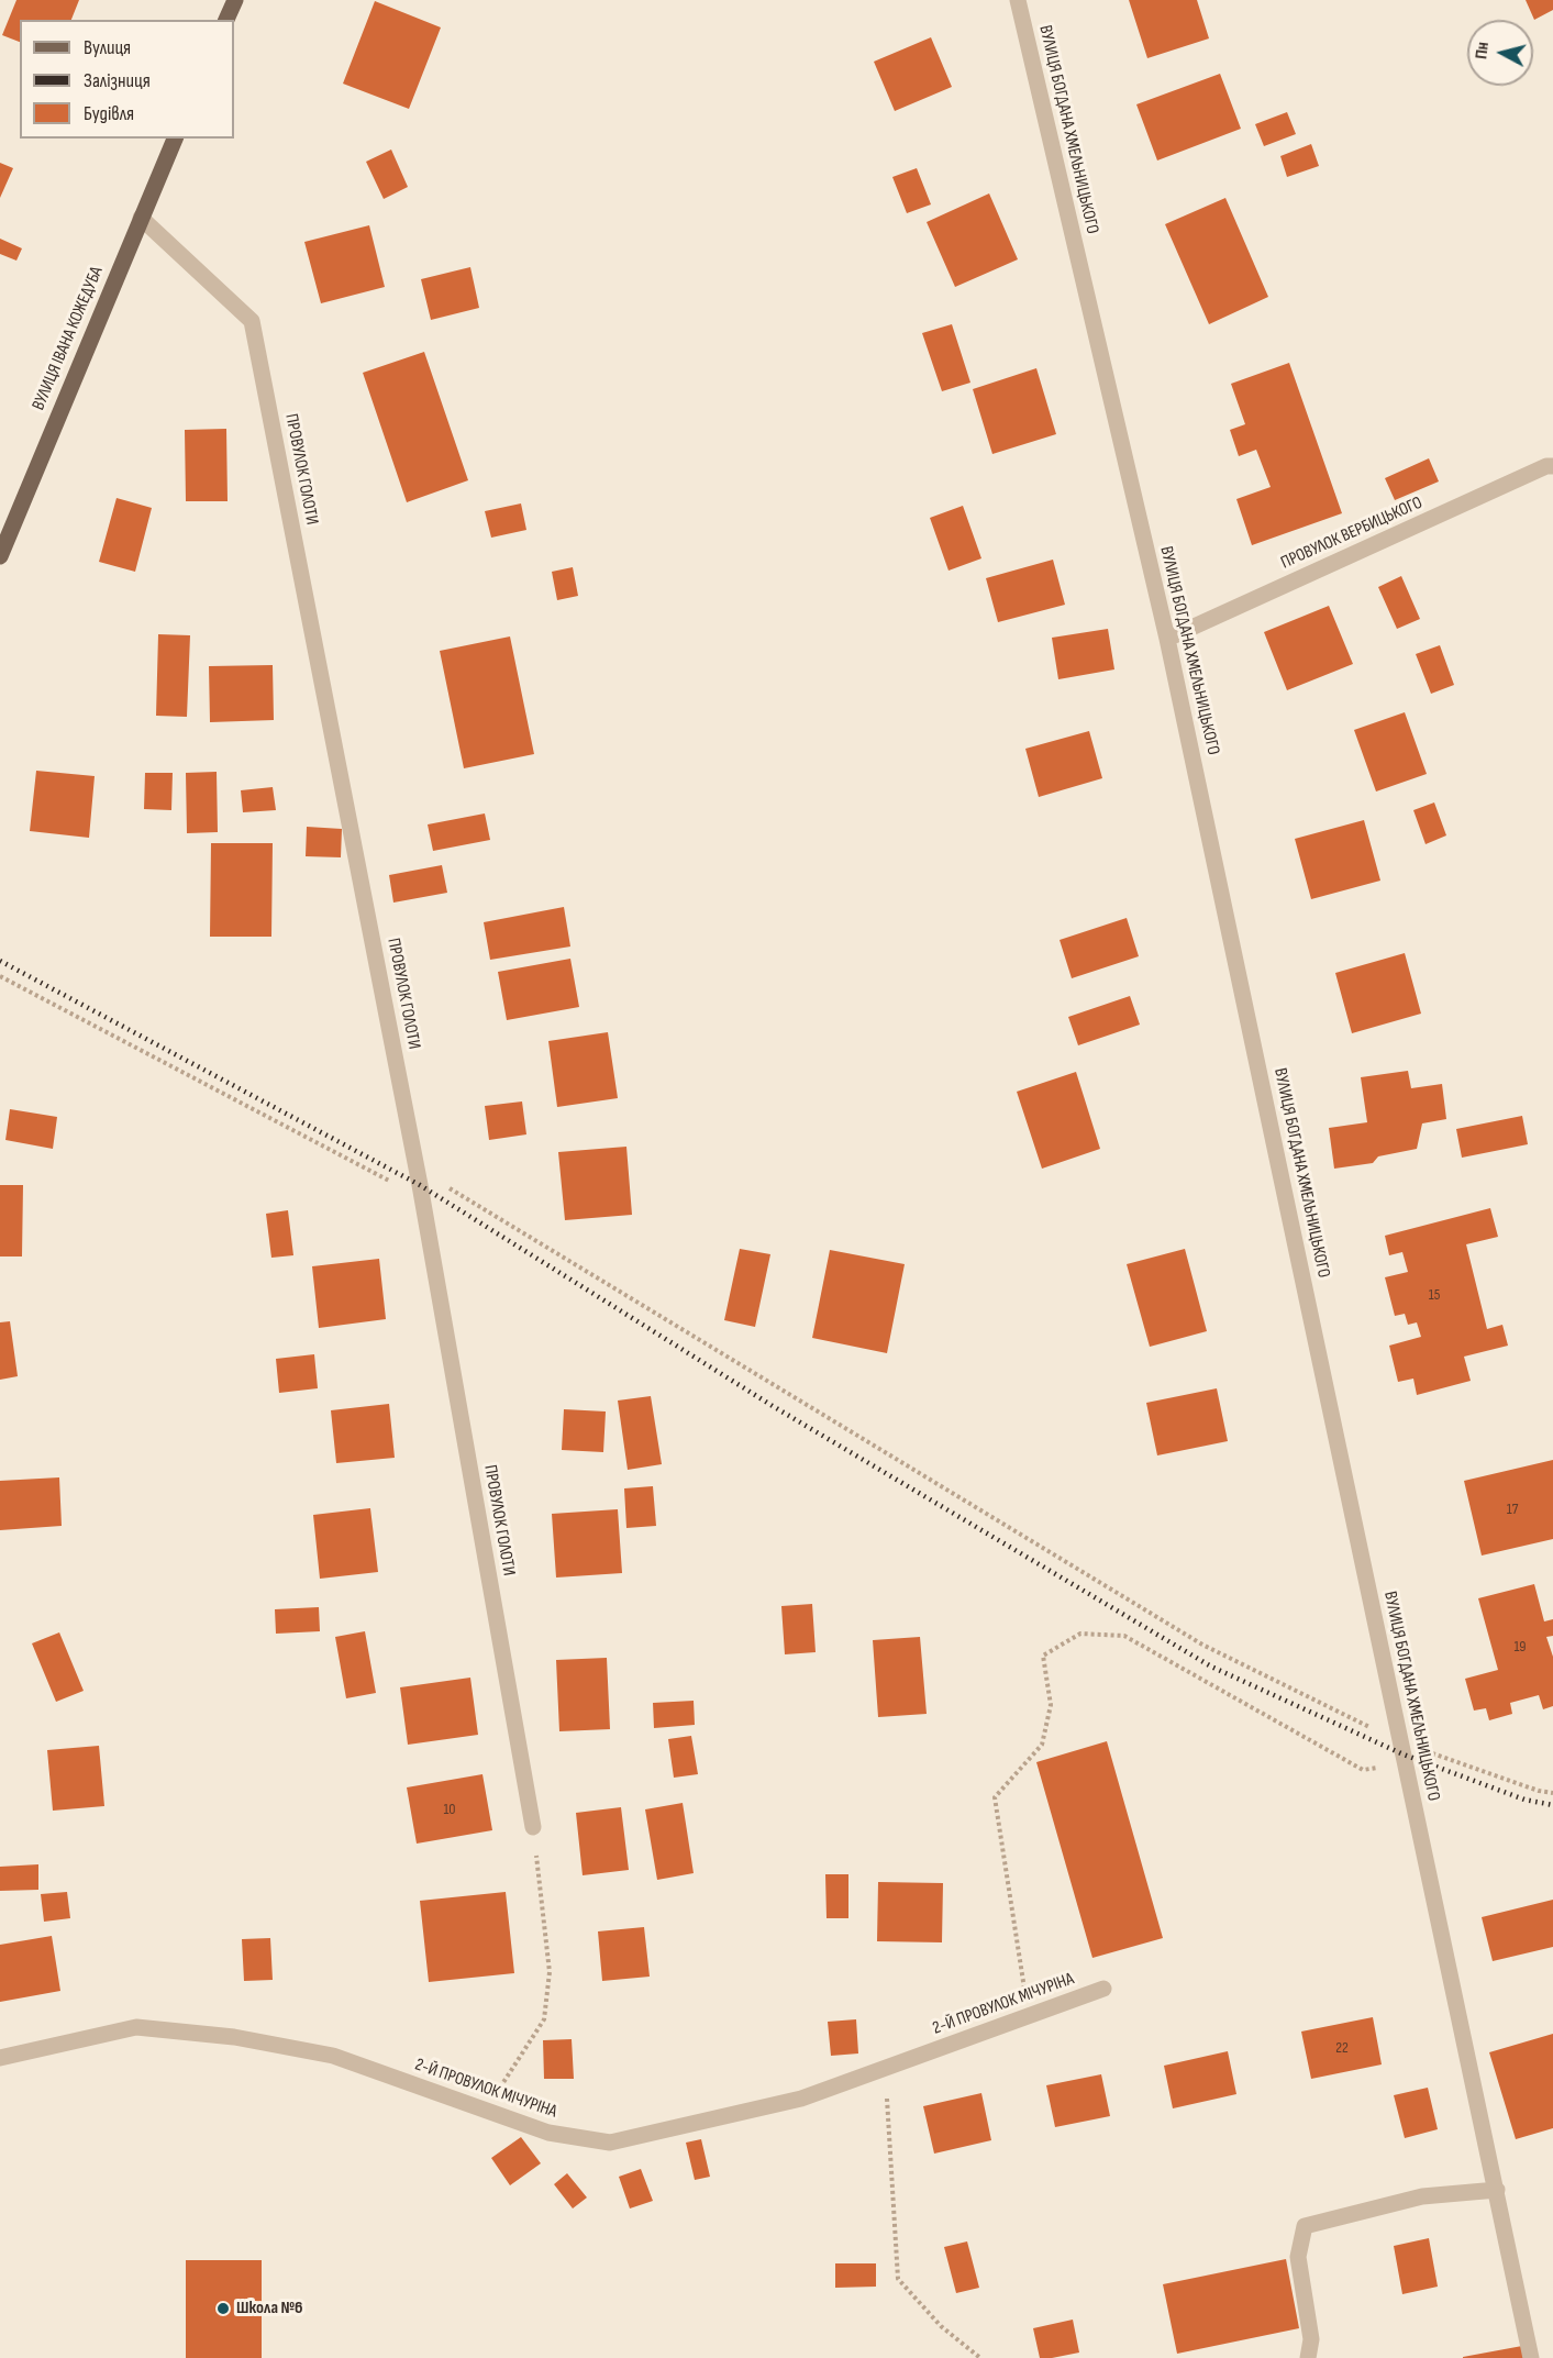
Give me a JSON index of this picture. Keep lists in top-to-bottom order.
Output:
{
  "streets": {
    "main road": ["ВУЛИЦЯ ІВАНА КОЖЕДУБА"],
    "street": [
      "ВУЛИЦЯ БОГДАНА ХМЕЛЬНИЦЬКОГО",
      "ПРОВУЛОК ГОЛОТИ",
      "ПРОВУЛОК ВЕРБИЦЬКОГО",
      "2-Й ПРОВУЛОК МІЧУРІНА"
    ]
  },
  "crossings": [
    ["ВУЛИЦЯ БОГДАНА ХМЕЛЬНИЦЬКОГО", "ПРОВУЛОК ВЕРБИЦЬКОГО"],
    ["ВУЛИЦЯ ІВАНА КОЖЕДУБА", "ПРОВУЛОК ГОЛОТИ"]
  ],
  "places": ["Школа №6"],
  "house_numbers": [
    "15",
    "17",
    "19",
    "10",
    "22"
  ],
  "legend": ["Вулиця", "Залізниця", "Будівля"],
  "north": "left"
}
